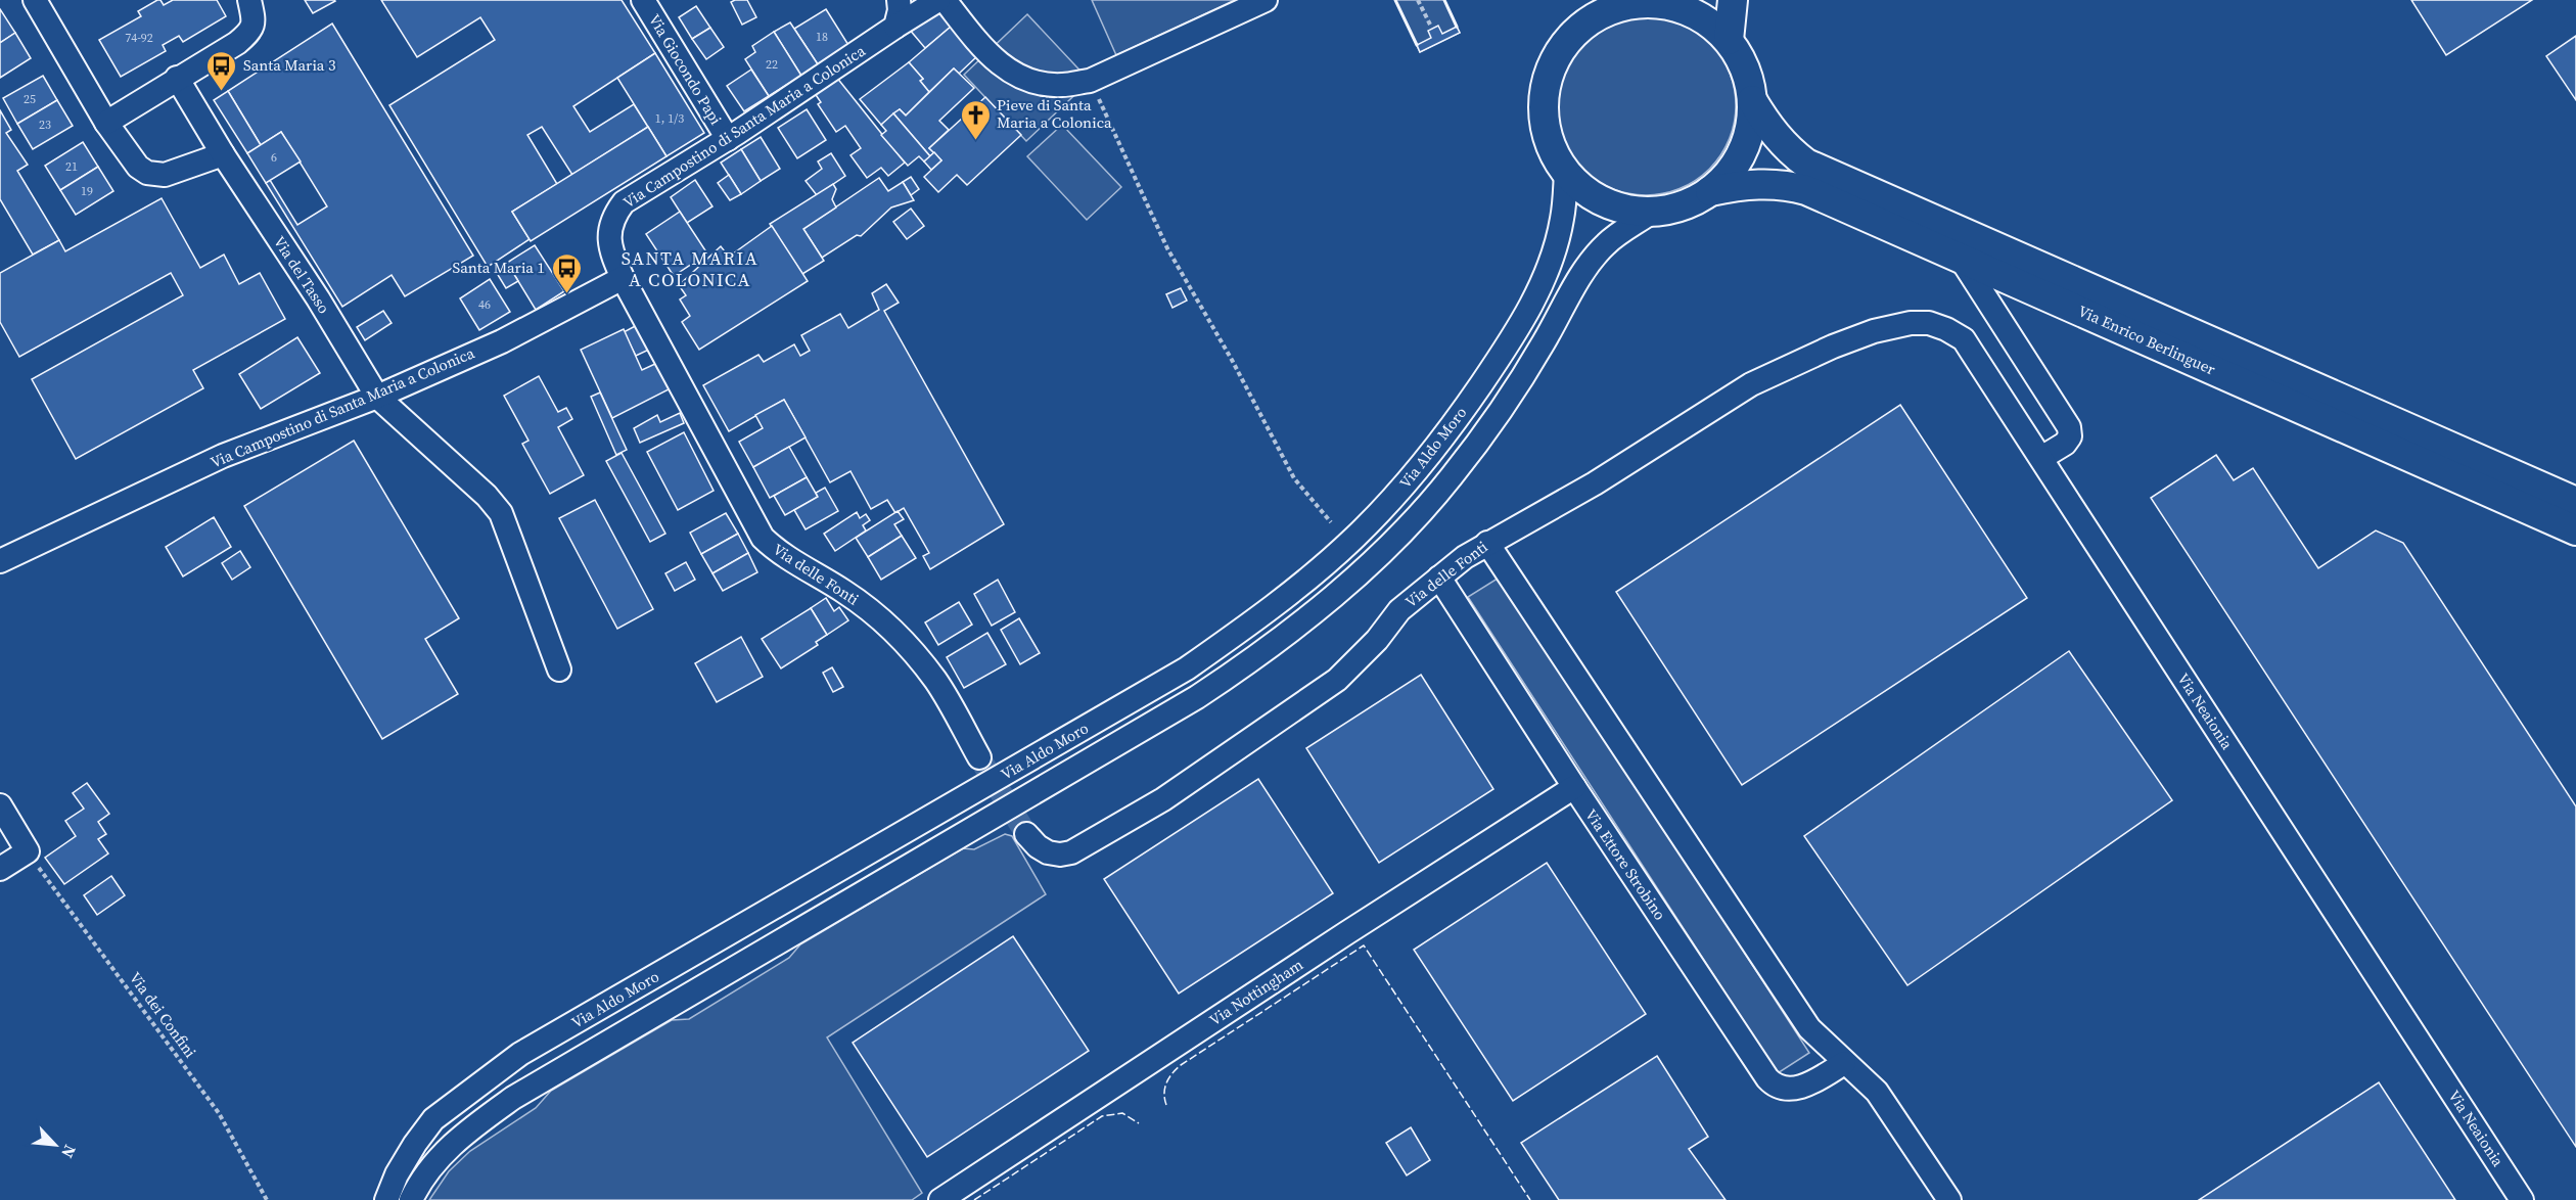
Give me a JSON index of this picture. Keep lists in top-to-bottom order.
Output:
{
  "streets": {
    "main road": ["Via Enrico Berlinguer"],
    "street": [
      "Via Giocondo Papi",
      "Via Campostino di Santa Maria a Colonica",
      "Via del Tasso",
      "Via Aldo Moro",
      "Via delle Fonti",
      "Via Neaionia",
      "Via Ettore Strobino",
      "Via Nottingham"
    ],
    "path": ["Via dei Confini"]
  },
  "crossings": [
    ["Via Giocondo Papi", "Via Campostino di Santa Maria a Colonica"],
    ["Via Campostino di Santa Maria a Colonica", "Via del Tasso"],
    ["Via Campostino di Santa Maria a Colonica", "Via delle Fonti"],
    ["Via Enrico Berlinguer", "Via Aldo Moro"],
    ["Via delle Fonti", "Via Neaionia"],
    ["Via delle Fonti", "Via Ettore Strobino"],
    ["Via Ettore Strobino", "Via Nottingham"]
  ],
  "districts": ["SANTA MARIA A COLONICA"],
  "places": {
    "bus stop": ["Santa Maria 3", "Santa Maria 1"],
    "church": ["Pieve di Santa Maria a Colonica"]
  },
  "house_numbers": [
    "18",
    "74-92",
    "22",
    "25",
    "1, 1/3",
    "23",
    "6",
    "21",
    "19",
    "46"
  ],
  "north": "bottom right"
}
